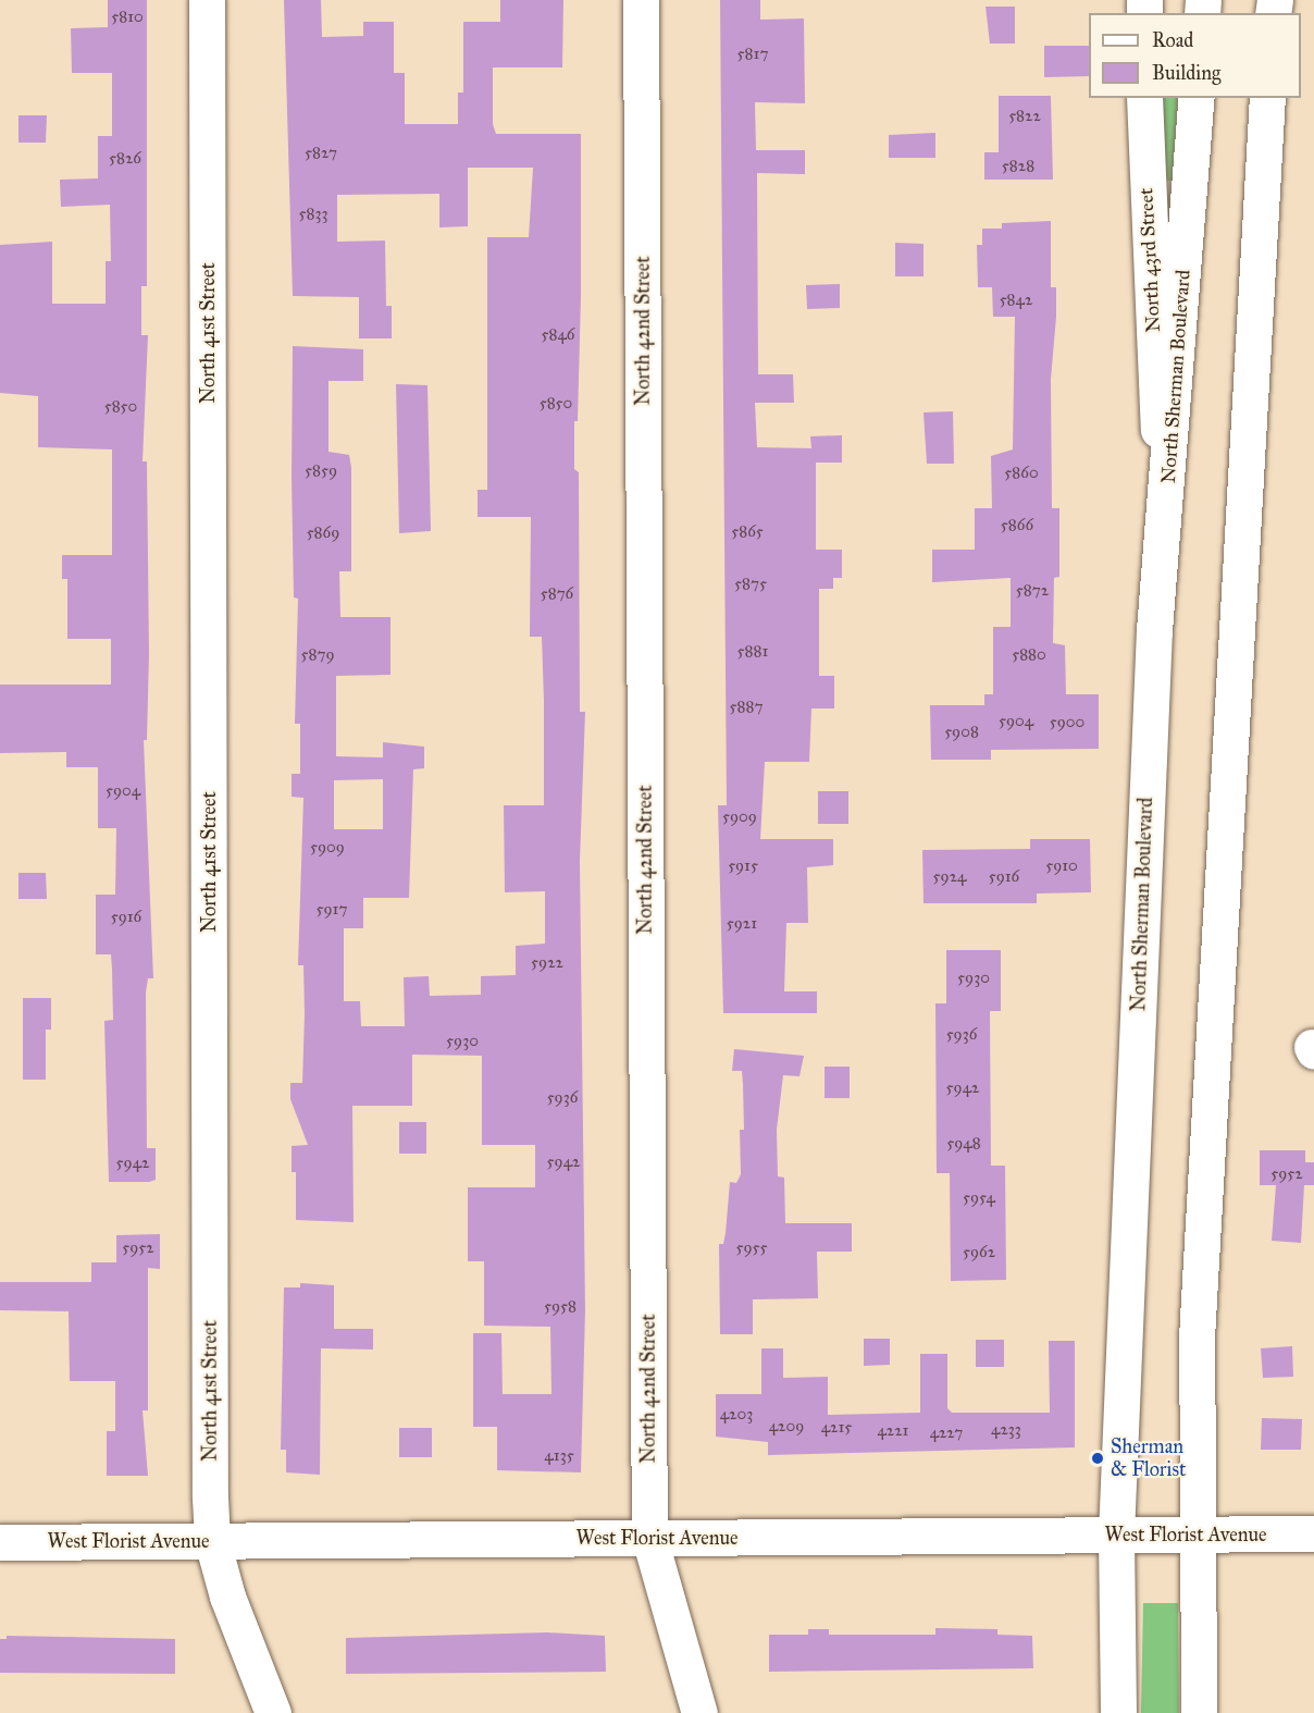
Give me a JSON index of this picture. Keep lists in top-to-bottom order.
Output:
{
  "streets": {
    "street": [
      "North 43rd Street",
      "North 42nd Street",
      "North 41st Street",
      "North Sherman Boulevard",
      "West Florist Avenue"
    ]
  },
  "crossings": [
    ["North 43rd Street", "North Sherman Boulevard"],
    ["North 42nd Street", "West Florist Avenue"],
    ["North 41st Street", "West Florist Avenue"],
    ["North Sherman Boulevard", "West Florist Avenue"]
  ],
  "places": ["Sherman & Florist"],
  "house_numbers": [
    "5810",
    "5817",
    "5822",
    "5827",
    "5826",
    "5828",
    "5833",
    "5842",
    "5846",
    "5850",
    "5850",
    "5859",
    "5860",
    "5866",
    "5865",
    "5869",
    "5875",
    "5872",
    "5876",
    "5881",
    "5879",
    "5880",
    "5887",
    "5904",
    "5900",
    "5908",
    "5904",
    "5909",
    "5909",
    "5915",
    "5910",
    "5924",
    "5916",
    "5917",
    "5916",
    "5921",
    "5922",
    "5930",
    "5936",
    "5930",
    "5942",
    "5936",
    "5948",
    "5942",
    "5942",
    "5952",
    "5954",
    "5952",
    "5955",
    "5962",
    "5958",
    "4203",
    "4209",
    "4215",
    "4233",
    "4221",
    "4227",
    "4135"
  ],
  "legend": ["Road", "Building"]
}
